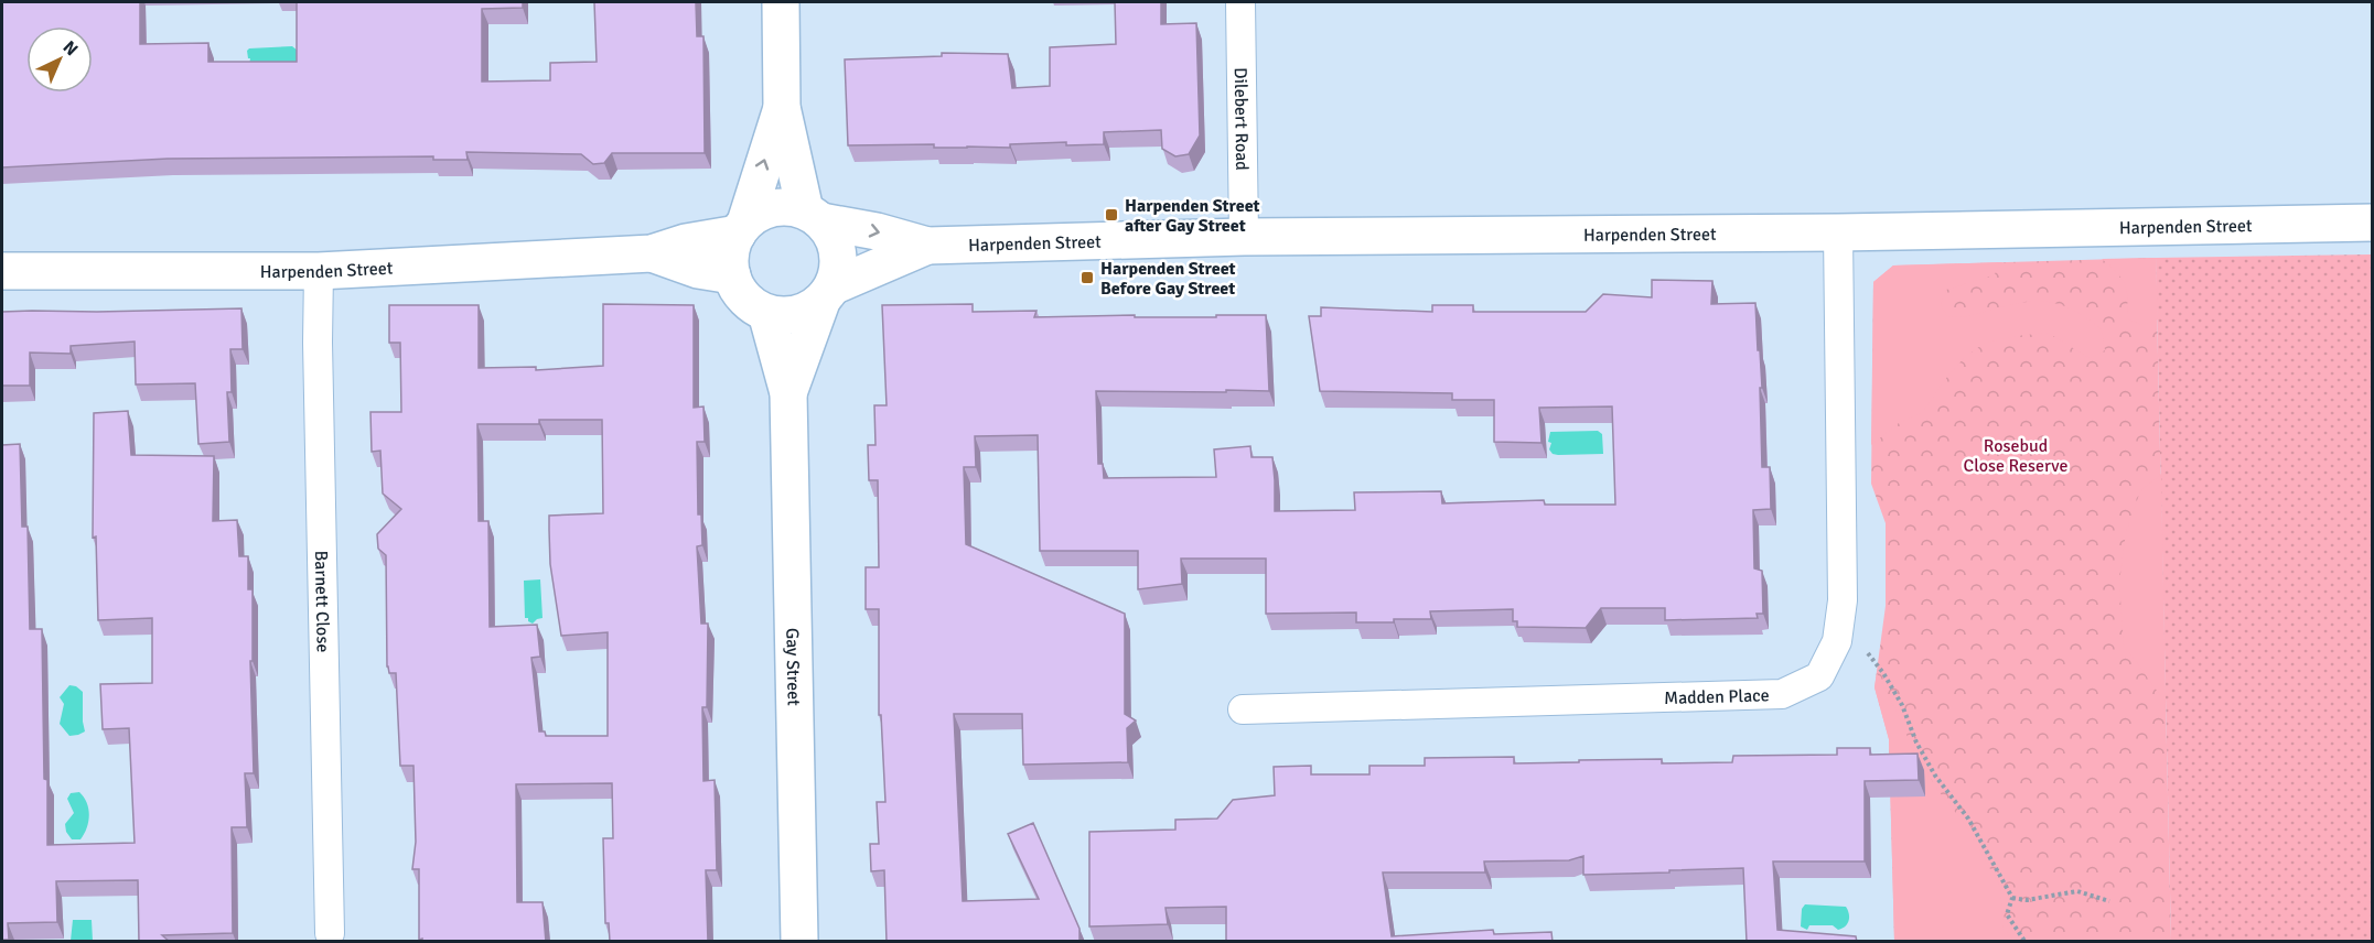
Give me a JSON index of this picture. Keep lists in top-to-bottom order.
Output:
{
  "streets": {
    "street": [
      "Dilebert Road",
      "Harpenden Street",
      "Barnett Close",
      "Gay Street",
      "Madden Place"
    ]
  },
  "crossings": [
    ["Dilebert Road", "Harpenden Street"],
    ["Harpenden Street", "Barnett Close"],
    ["Harpenden Street", "Gay Street"],
    ["Harpenden Street", "Madden Place"]
  ],
  "parks": ["Rosebud Close Reserve"],
  "places": {
    "transit": ["Harpenden Street after Gay Street", "Harpenden Street Before Gay Street"]
  },
  "north": "top right"
}
